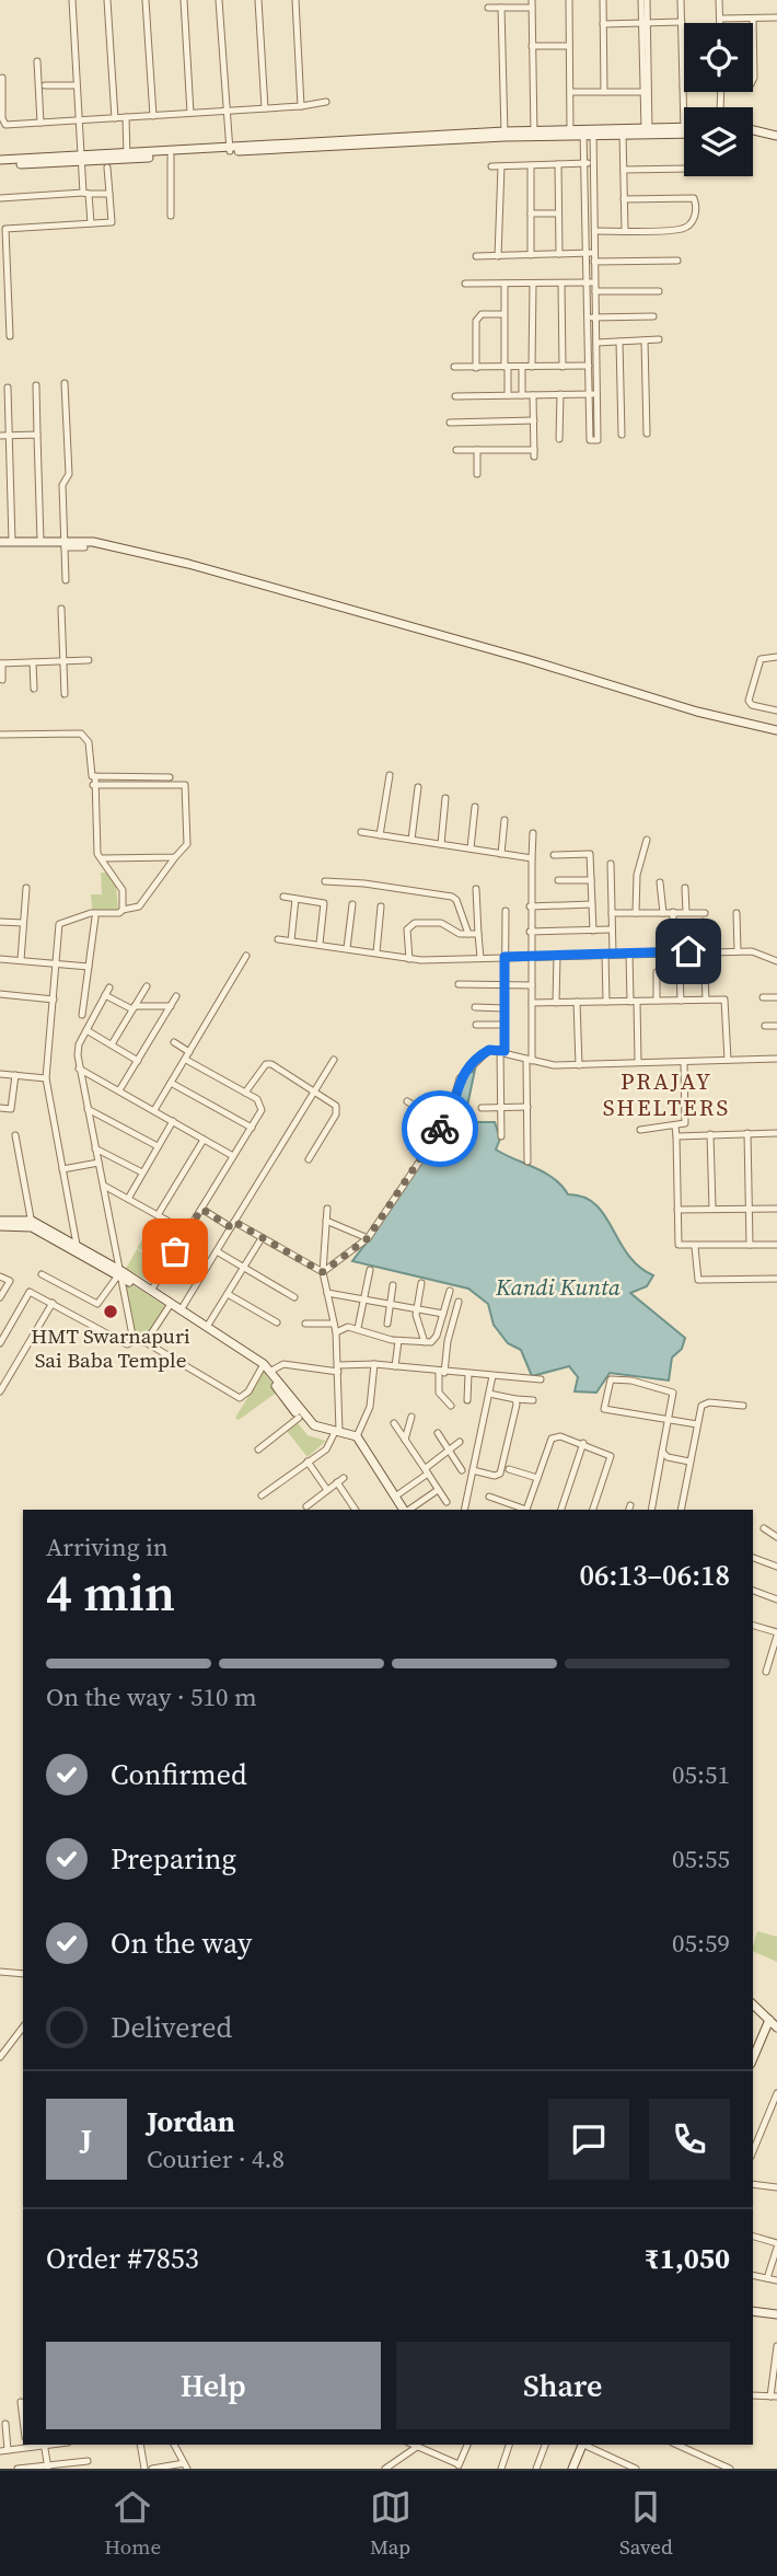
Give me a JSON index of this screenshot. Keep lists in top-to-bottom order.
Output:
{
  "districts": ["PRAJAY SHELTERS"],
  "water": ["Kandi Kunta"],
  "places": ["HMT Swarnapuri Sai Baba Temple"],
  "page": {
    "heading": ["4 min", "Arriving in", "06:13–06:18"],
    "panel": [
      "Jordan",
      "Courier · 4.8",
      "Order #7853",
      "₹1,050"
    ],
    "bar": "On the way · 510 m",
    "list": [
      ["Confirmed", "05:51"],
      ["Preparing", "05:55"],
      ["On the way", "05:59"],
      "Delivered"
    ],
    "round": "J",
    "buttons": ["Help", "Share"],
    "tabs": ["Home", "Map", "Saved"]
  }
}
